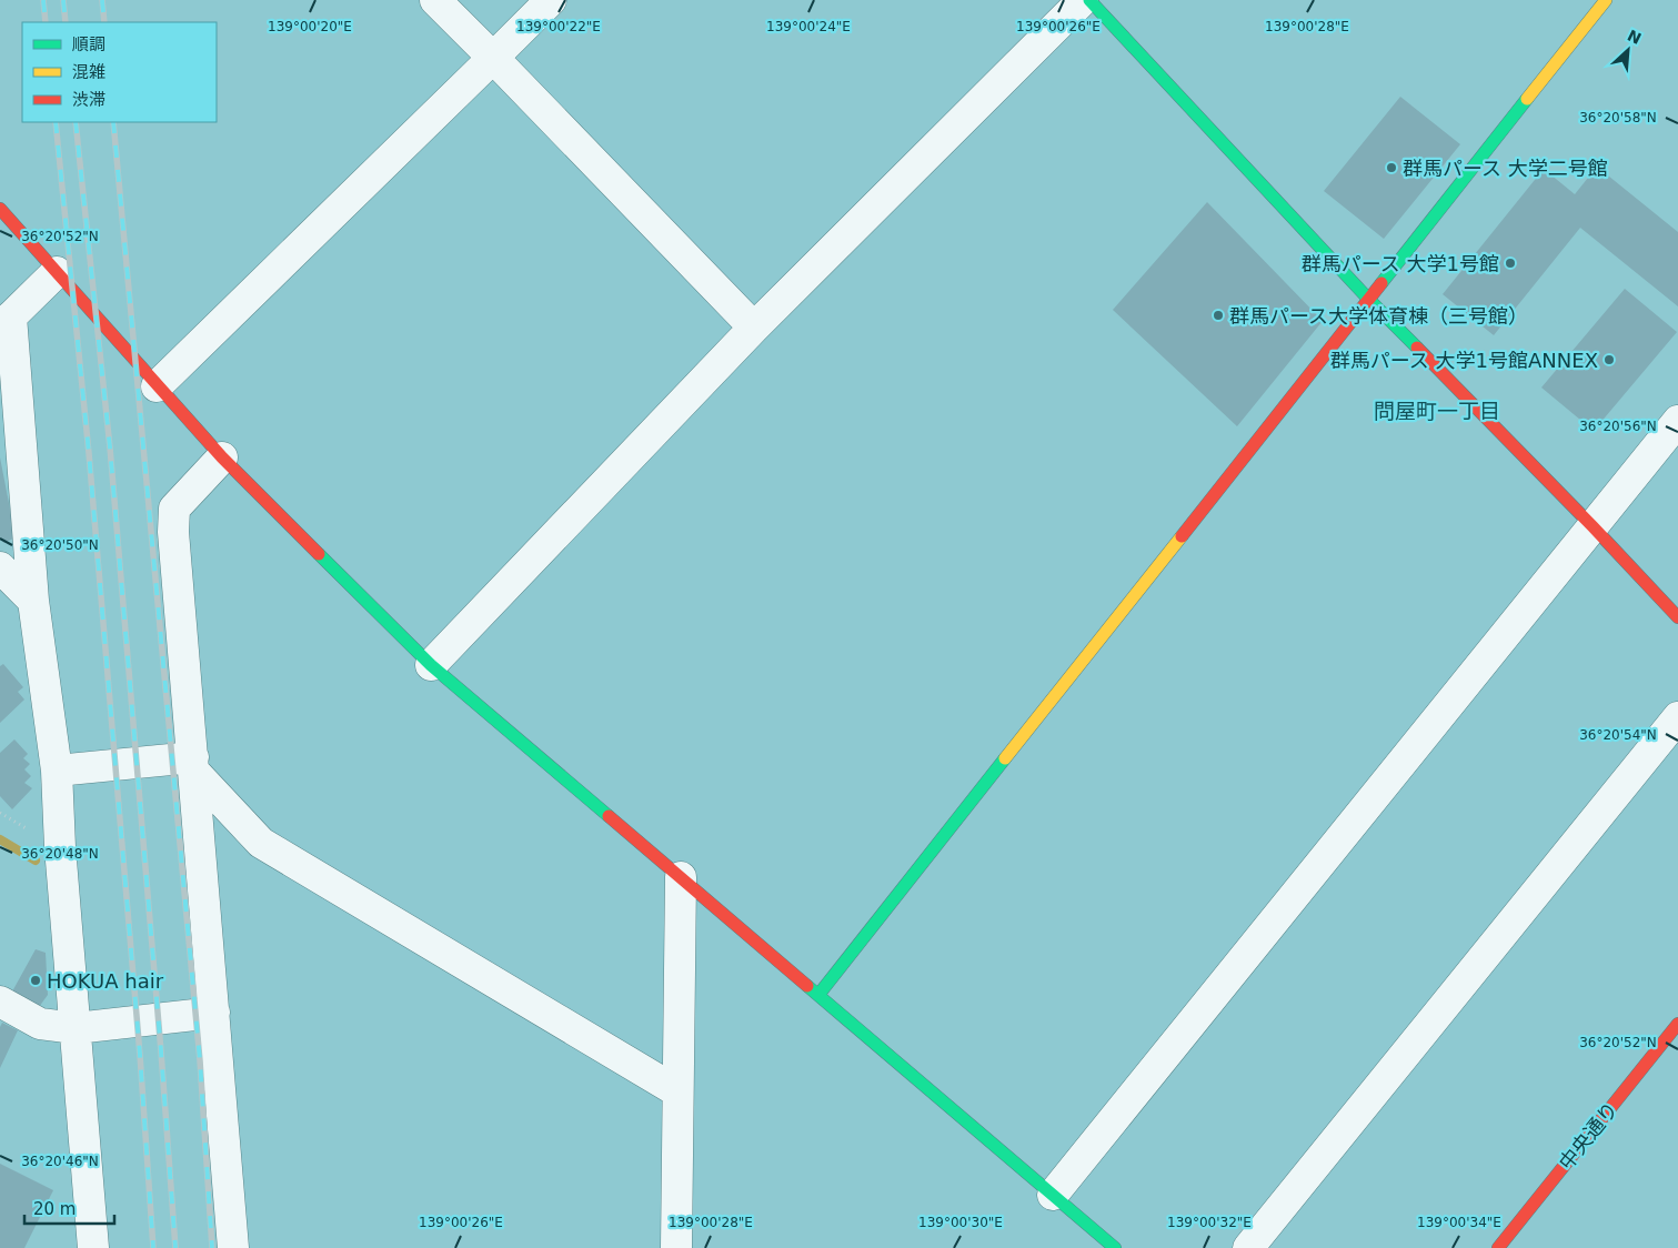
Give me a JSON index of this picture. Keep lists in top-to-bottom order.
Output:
{
  "streets": {
    "street": ["中央通り"]
  },
  "districts": ["問屋町一丁目"],
  "places": [
    "群馬パース 大学二号館",
    "群馬パース 大学1号館",
    "群馬パース大学体育棟（三号館）",
    "群馬パース 大学1号館ANNEX",
    "HOKUA hair"
  ],
  "legend": ["順調", "混雑", "渋滞"],
  "scale_bar": "20 m",
  "north": "top right",
  "coordinates": [
    "139°00'20\"E",
    "139°00'22\"E",
    "139°00'24\"E",
    "139°00'26\"E",
    "139°00'28\"E",
    "36°20'58\"N",
    "36°20'52\"N",
    "36°20'56\"N",
    "36°20'50\"N",
    "36°20'54\"N",
    "36°20'48\"N",
    "36°20'46\"N",
    "139°00'30\"E",
    "139°00'32\"E",
    "139°00'34\"E"
  ]
}
